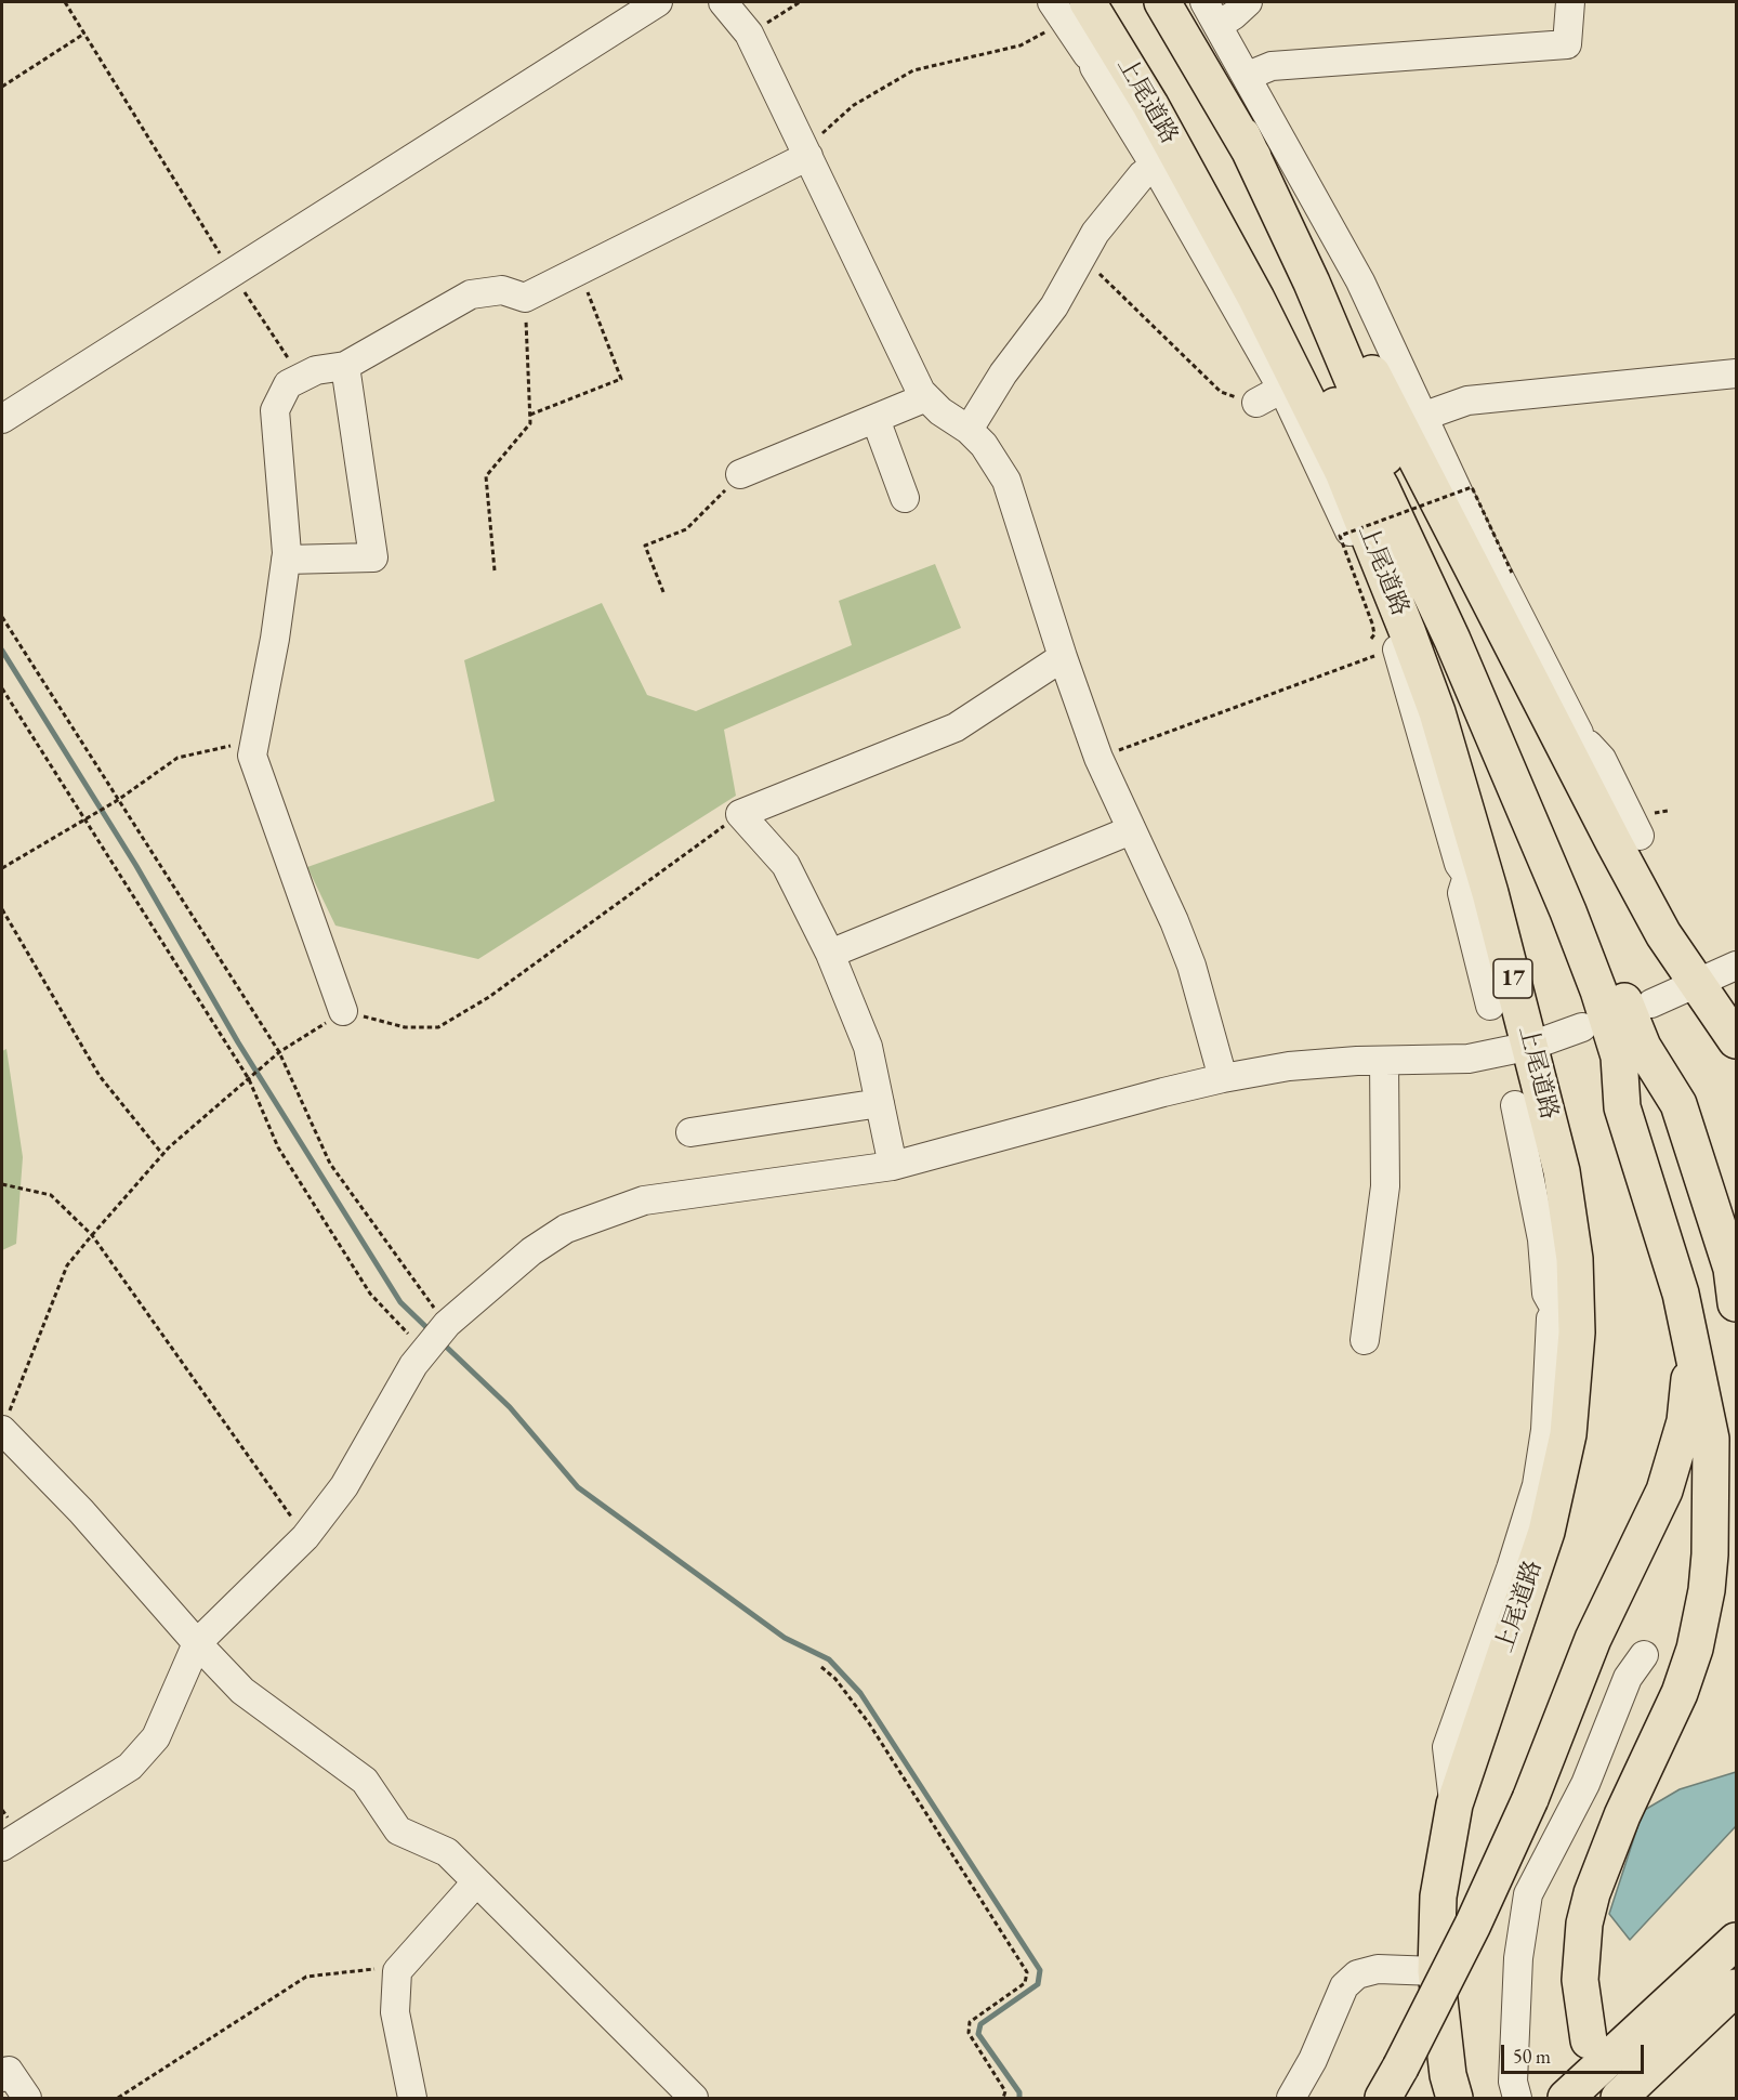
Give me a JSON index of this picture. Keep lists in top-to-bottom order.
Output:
{
  "streets": {
    "highway": ["上尾道路", "17"]
  },
  "scale_bar": "50 m"
}
